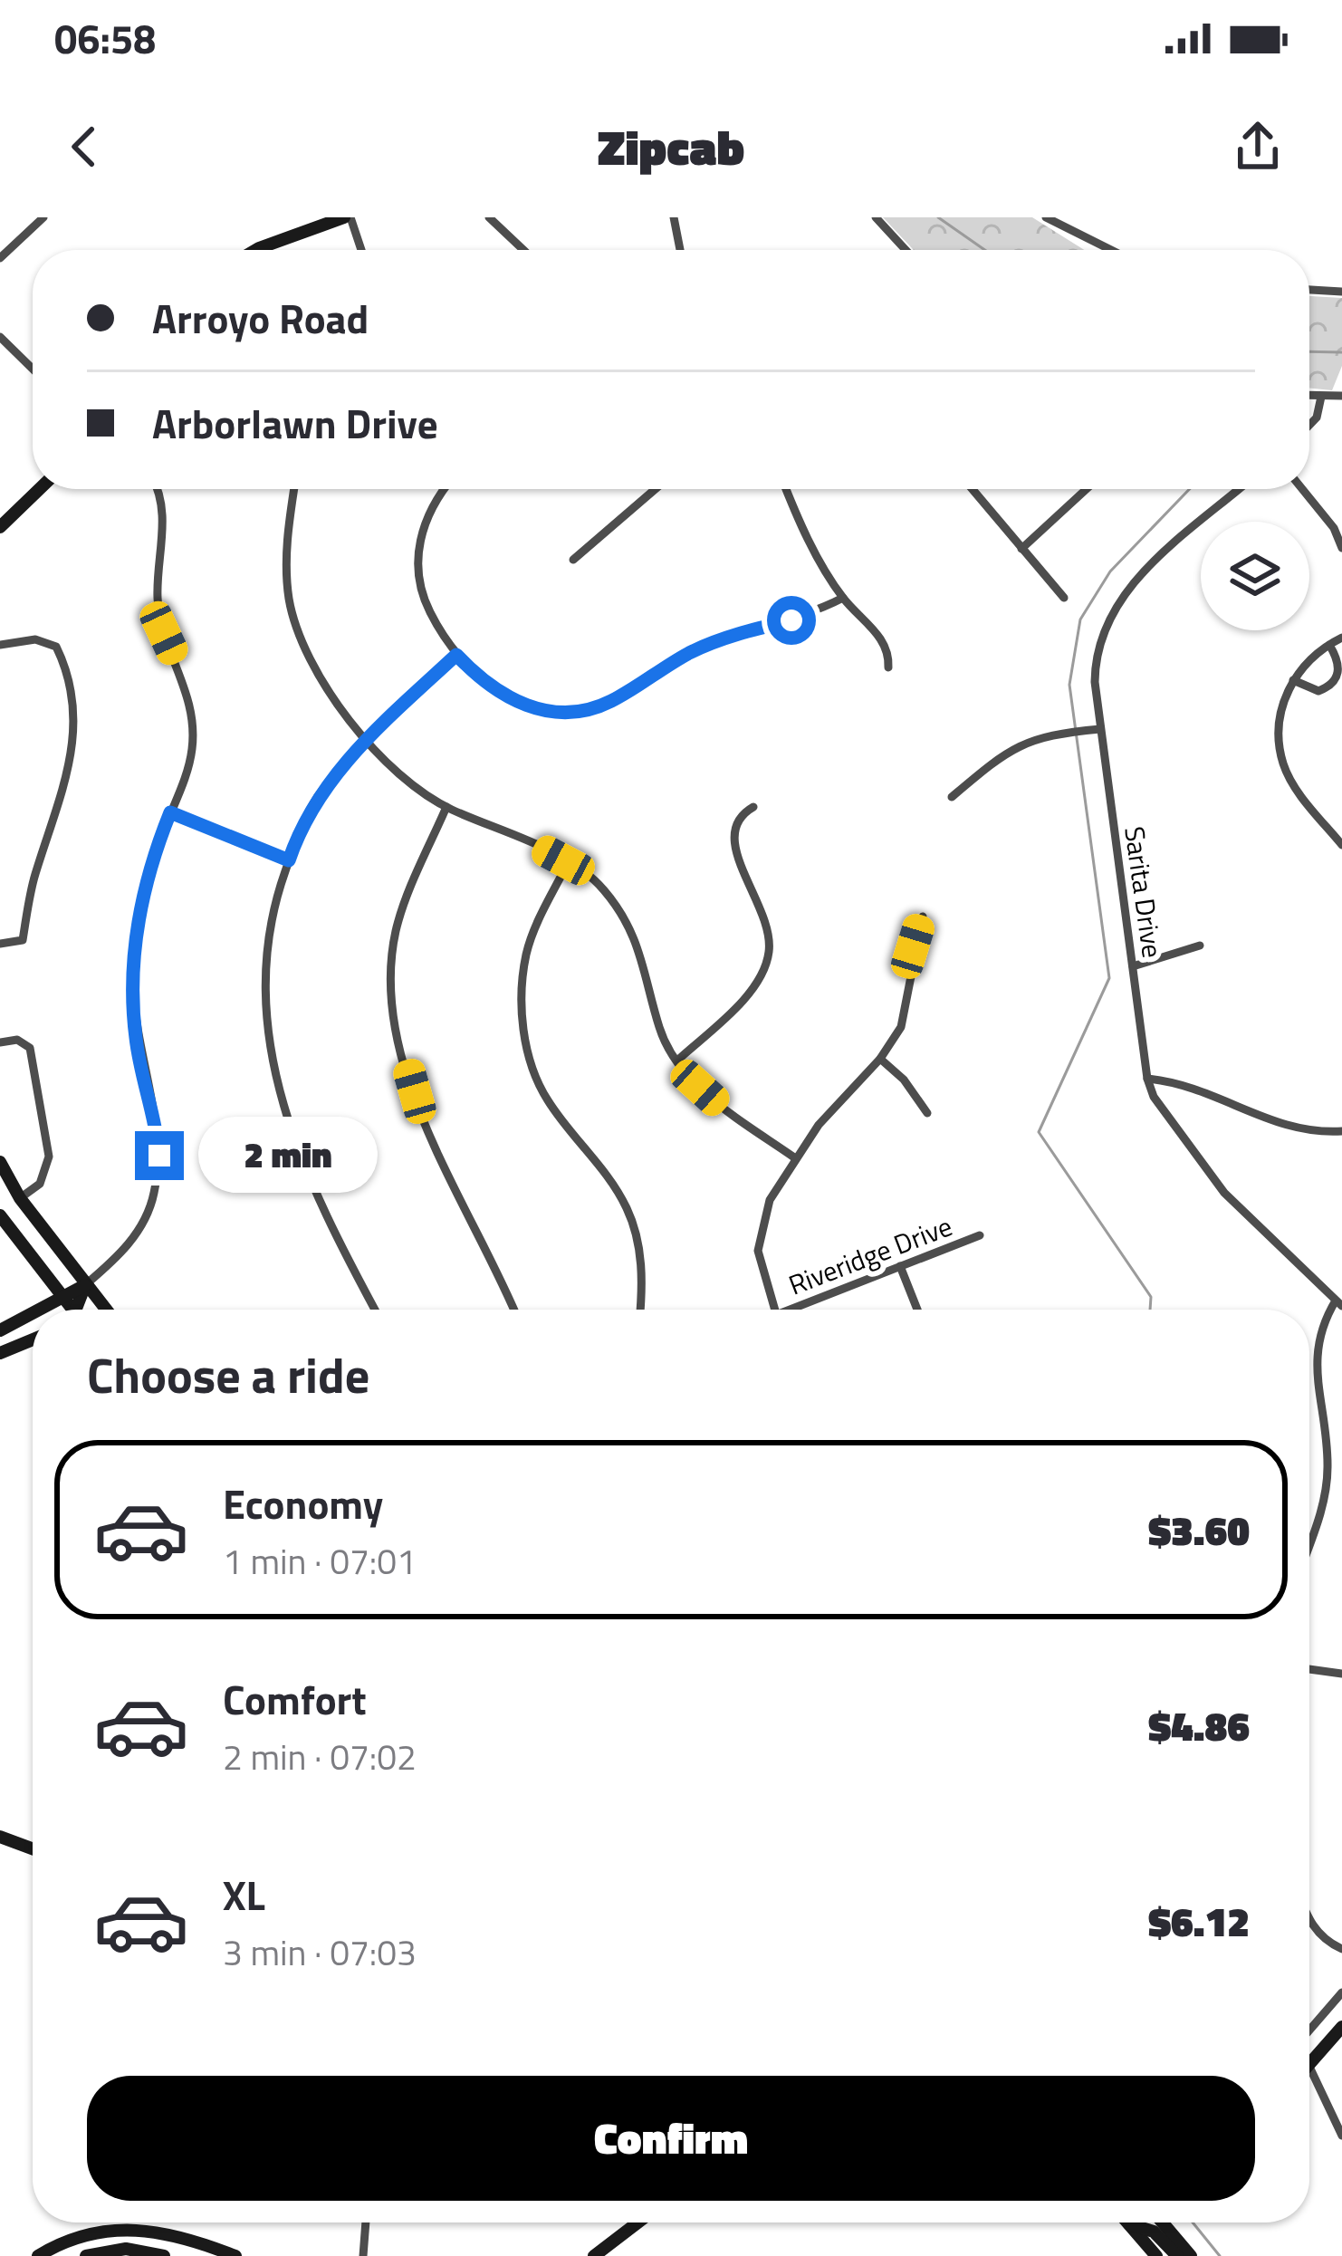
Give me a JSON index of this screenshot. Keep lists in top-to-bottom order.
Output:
{
  "streets": {
    "street": ["Sarita Drive", "Riveridge Drive"]
  },
  "page": {
    "status": "06:58",
    "header": "Zipcab",
    "banner": ["Arroyo Road", "Arborlawn Drive"],
    "bubble": "2 min",
    "heading": "Choose a ride",
    "list": [
      {
        "name": "Economy",
        "note": "1 min · 07:01",
        "value": "$3.60"
      },
      {
        "name": "Comfort",
        "note": "2 min · 07:02",
        "value": "$4.86"
      },
      {
        "name": "XL",
        "note": "3 min · 07:03",
        "value": "$6.12"
      }
    ],
    "buttons": "Confirm"
  }
}
